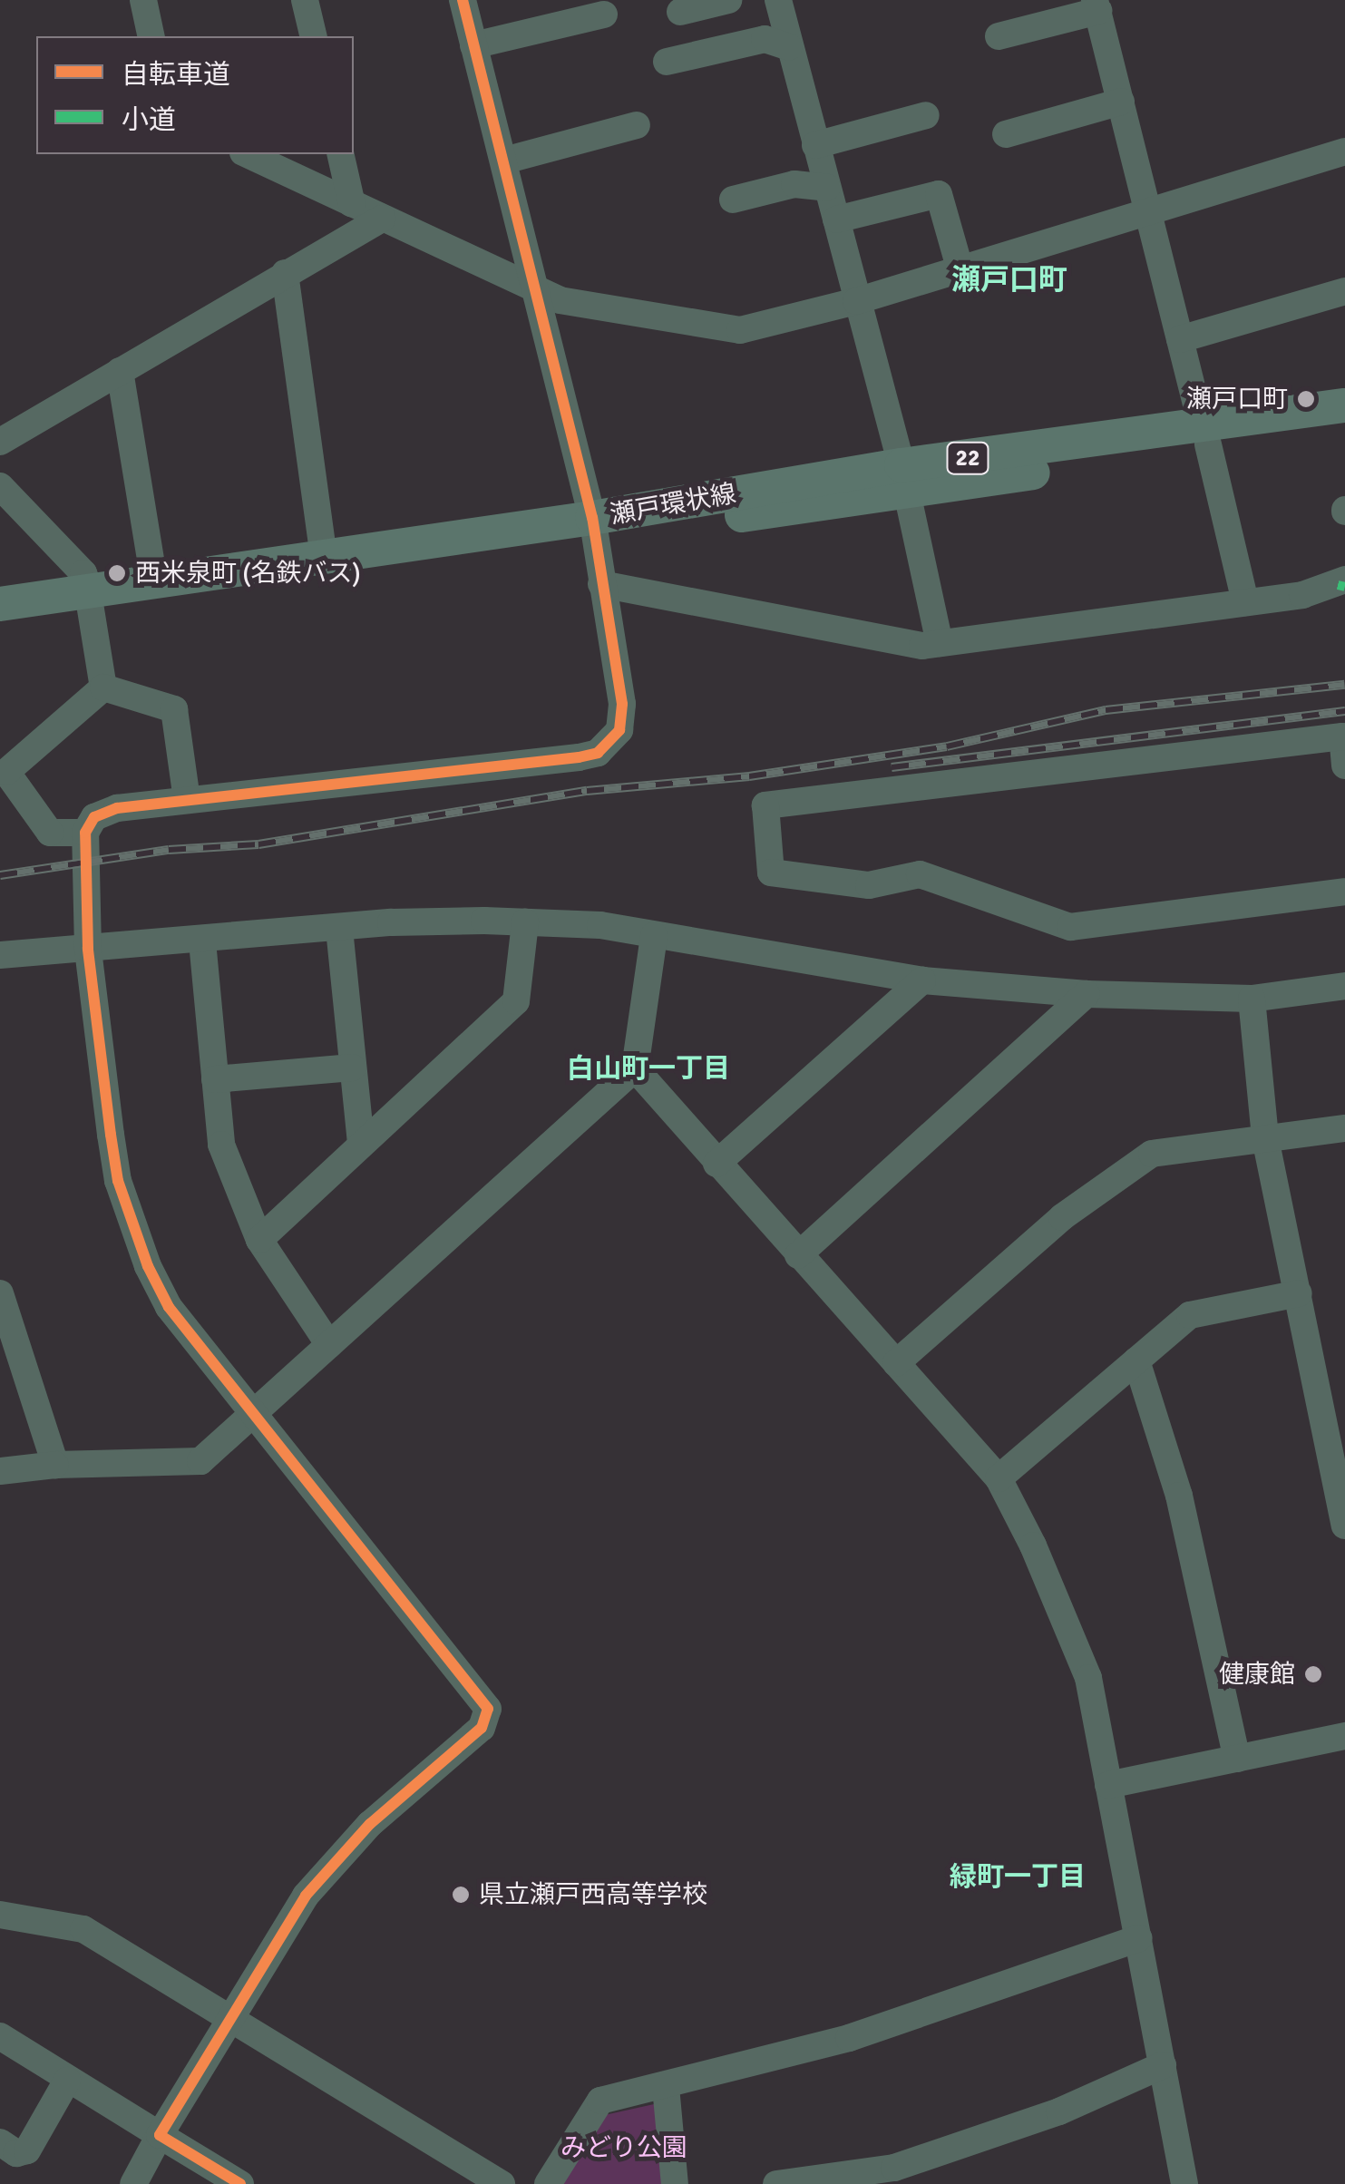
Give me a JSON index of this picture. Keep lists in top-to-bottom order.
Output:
{
  "streets": {
    "main road": ["22", "瀬戸環状線"]
  },
  "districts": ["瀬戸口町", "白山町一丁目", "緑町一丁目"],
  "parks": ["みどり公園"],
  "places": [
    "瀬戸口町",
    "西米泉町 (名鉄バス)",
    "健康館",
    "県立瀬戸西高等学校"
  ],
  "legend": ["自転車道", "小道"]
}
